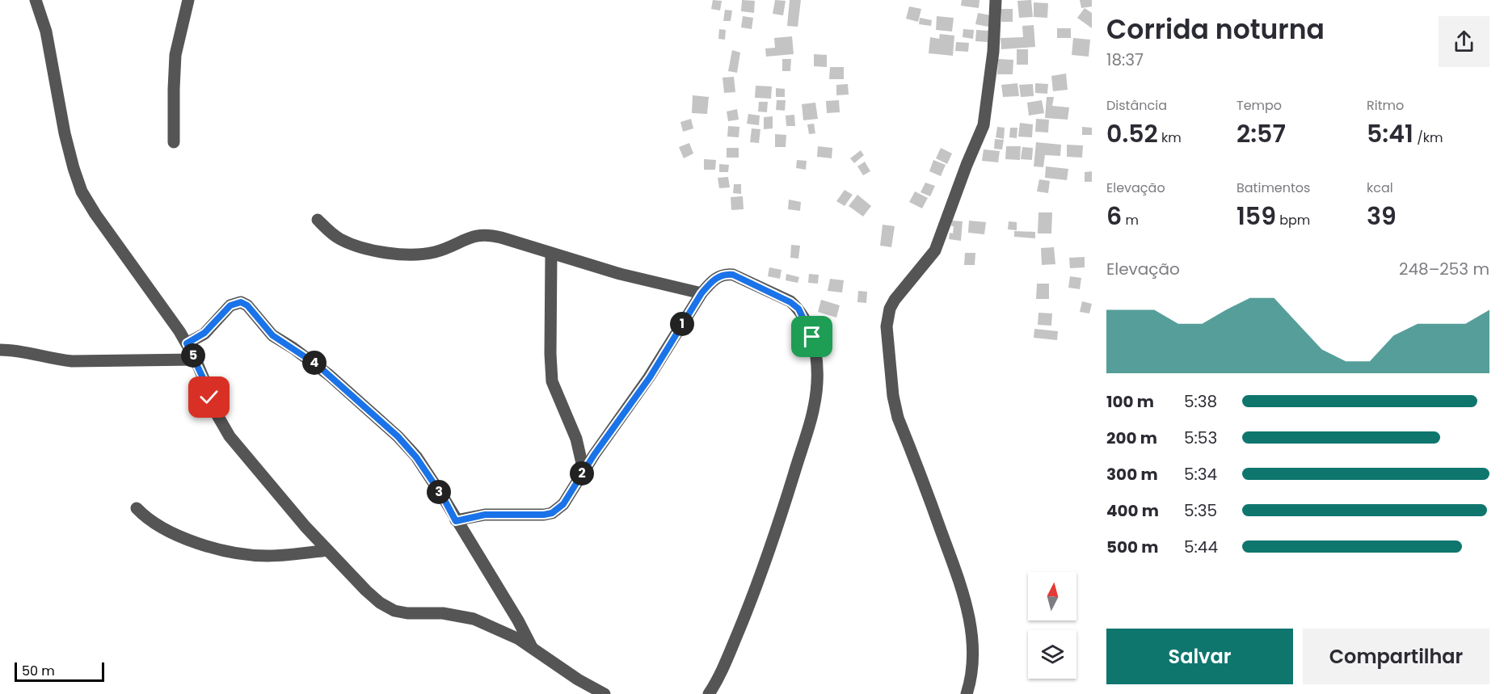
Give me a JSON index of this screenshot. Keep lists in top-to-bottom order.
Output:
{
  "scale_bar": "50 m",
  "north": "top",
  "page": {
    "heading": ["Corrida noturna", "18:37"],
    "stats": [
      ["Distância", "0.52 km"],
      ["Tempo", "2:57"],
      ["Ritmo", "5:41 /km"],
      ["Elevação", "6 m"],
      ["Batimentos", "159 bpm"],
      ["kcal", "39"]
    ],
    "chart": ["Elevação", "248–253 m"],
    "pins": [
      "1",
      "5",
      "4",
      "2",
      "3"
    ],
    "list": [
      {
        "name": "100 m",
        "note": "5:38"
      },
      {
        "name": "200 m",
        "note": "5:53"
      },
      {
        "name": "300 m",
        "note": "5:34"
      },
      {
        "name": "400 m",
        "note": "5:35"
      },
      {
        "name": "500 m",
        "note": "5:44"
      }
    ],
    "buttons": ["Salvar", "Compartilhar"],
    "scale": "50 m"
  }
}
